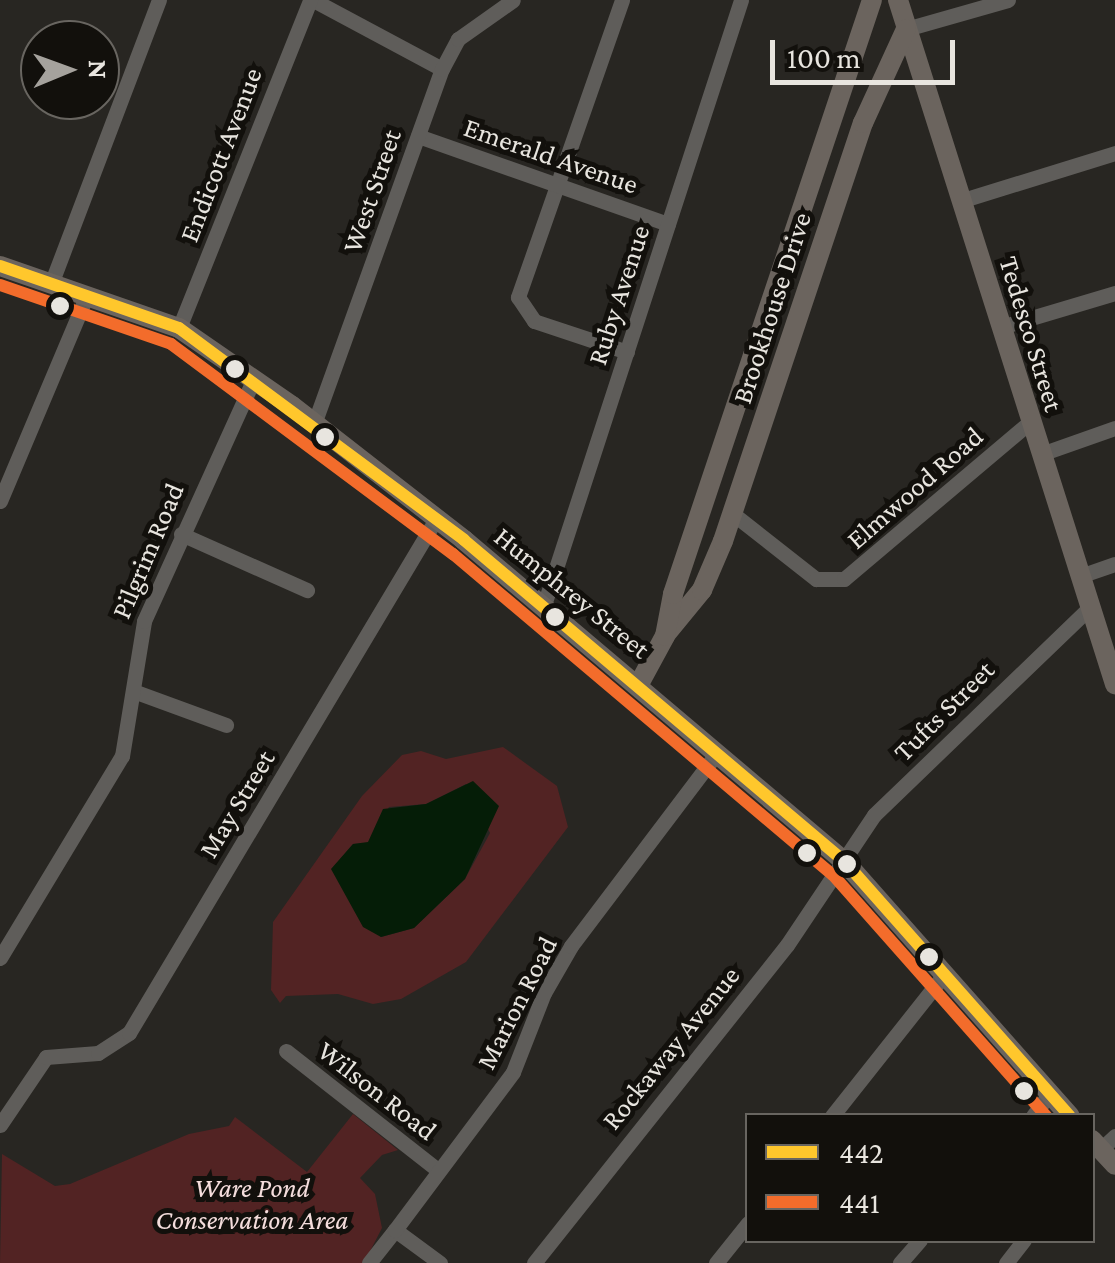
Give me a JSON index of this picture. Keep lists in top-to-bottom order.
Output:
{
  "streets": {
    "main road": ["Brookhouse Drive", "Tedesco Street", "Humphrey Street"],
    "street": [
      "Endicott Avenue",
      "Emerald Avenue",
      "West Street",
      "Ruby Avenue",
      "Elmwood Road",
      "Pilgrim Road",
      "Tufts Street",
      "May Street",
      "Marion Road",
      "Rockaway Avenue",
      "Wilson Road"
    ]
  },
  "crossings": [
    ["Endicott Avenue", "Humphrey Street"],
    ["Emerald Avenue", "West Street"],
    ["Emerald Avenue", "Ruby Avenue"],
    ["West Street", "Humphrey Street"],
    ["Ruby Avenue", "Humphrey Street"],
    ["Brookhouse Drive", "Tedesco Street"],
    ["Brookhouse Drive", "Elmwood Road"],
    ["Brookhouse Drive", "Humphrey Street"],
    ["Tedesco Street", "Elmwood Road"],
    ["Tedesco Street", "Tufts Street"],
    ["Pilgrim Road", "Humphrey Street"],
    ["Humphrey Street", "Tufts Street"],
    ["Humphrey Street", "May Street"],
    ["Humphrey Street", "Marion Road"],
    ["Humphrey Street", "Rockaway Avenue"],
    ["Tufts Street", "Rockaway Avenue"],
    ["Marion Road", "Wilson Road"]
  ],
  "parks": ["Ware Pond Conservation Area"],
  "lines": ["transit line 442", "transit line 441"],
  "legend": ["442", "441"],
  "scale_bar": "100 m",
  "north": "right"
}
